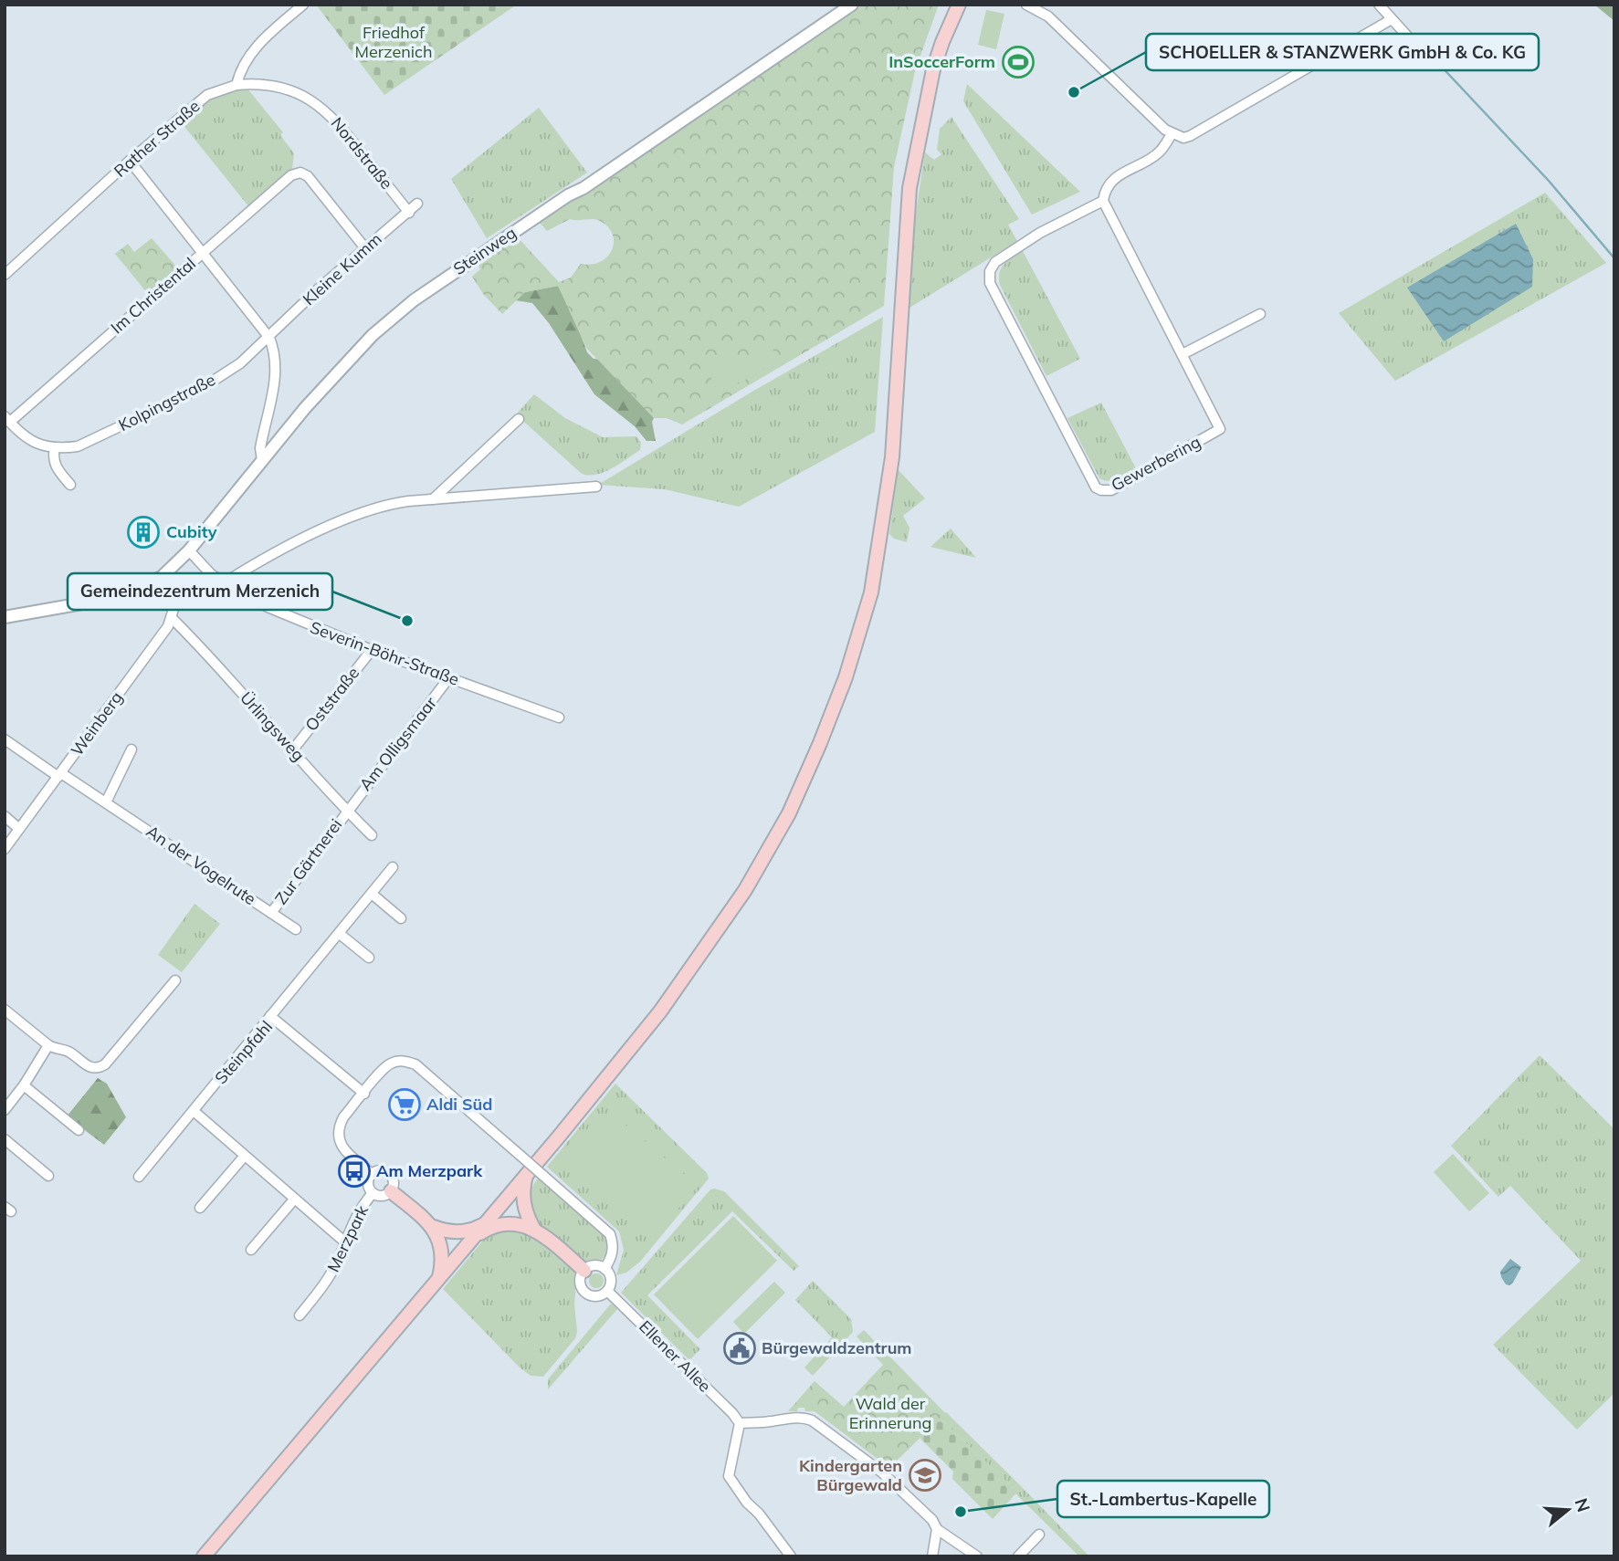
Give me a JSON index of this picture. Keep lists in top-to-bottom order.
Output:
{
  "streets": {
    "street": [
      "Rather Straße",
      "Nordstraße",
      "Steinweg",
      "Kleine Kumm",
      "Im Christental",
      "Kolpingstraße",
      "Gewerbering",
      "Severin-Böhr-Straße",
      "Oststraße",
      "Weinberg",
      "Ürlingsweg",
      "Am Olligsmaar",
      "Zur Gärtnerei",
      "An der Vogelrute",
      "Steinpfahl",
      "Merzpark",
      "Ellener Allee"
    ]
  },
  "crossings": [
    ["Rather Straße", "Nordstraße"],
    ["Nordstraße", "Kleine Kumm"],
    ["Steinweg", "Severin-Böhr-Straße"],
    ["Kleine Kumm", "Im Christental"],
    ["Kleine Kumm", "Kolpingstraße"],
    ["Im Christental", "Kolpingstraße"],
    ["Severin-Böhr-Straße", "Oststraße"],
    ["Severin-Böhr-Straße", "Weinberg"],
    ["Severin-Böhr-Straße", "Am Olligsmaar"],
    ["Oststraße", "Ürlingsweg"],
    ["Weinberg", "Ürlingsweg"],
    ["Weinberg", "An der Vogelrute"],
    ["Ürlingsweg", "Am Olligsmaar"],
    ["Ürlingsweg", "Zur Gärtnerei"],
    ["Am Olligsmaar", "Zur Gärtnerei"],
    ["Zur Gärtnerei", "An der Vogelrute"]
  ],
  "parks": ["Friedhof Merzenich", "Wald der Erinnerung"],
  "places": {
    "sports": ["InSoccerForm"],
    "other": ["SCHOELLER & STANZWERK GmbH & Co. KG", "Gemeindezentrum Merzenich", "St.-Lambertus-Kapelle"],
    "building": ["Cubity"],
    "supermarket": ["Aldi Süd"],
    "bus stop": ["Am Merzpark"],
    "public building": ["Bürgewaldzentrum"],
    "school or university": ["Kindergarten Bürgewald"]
  },
  "north": "right"
}
